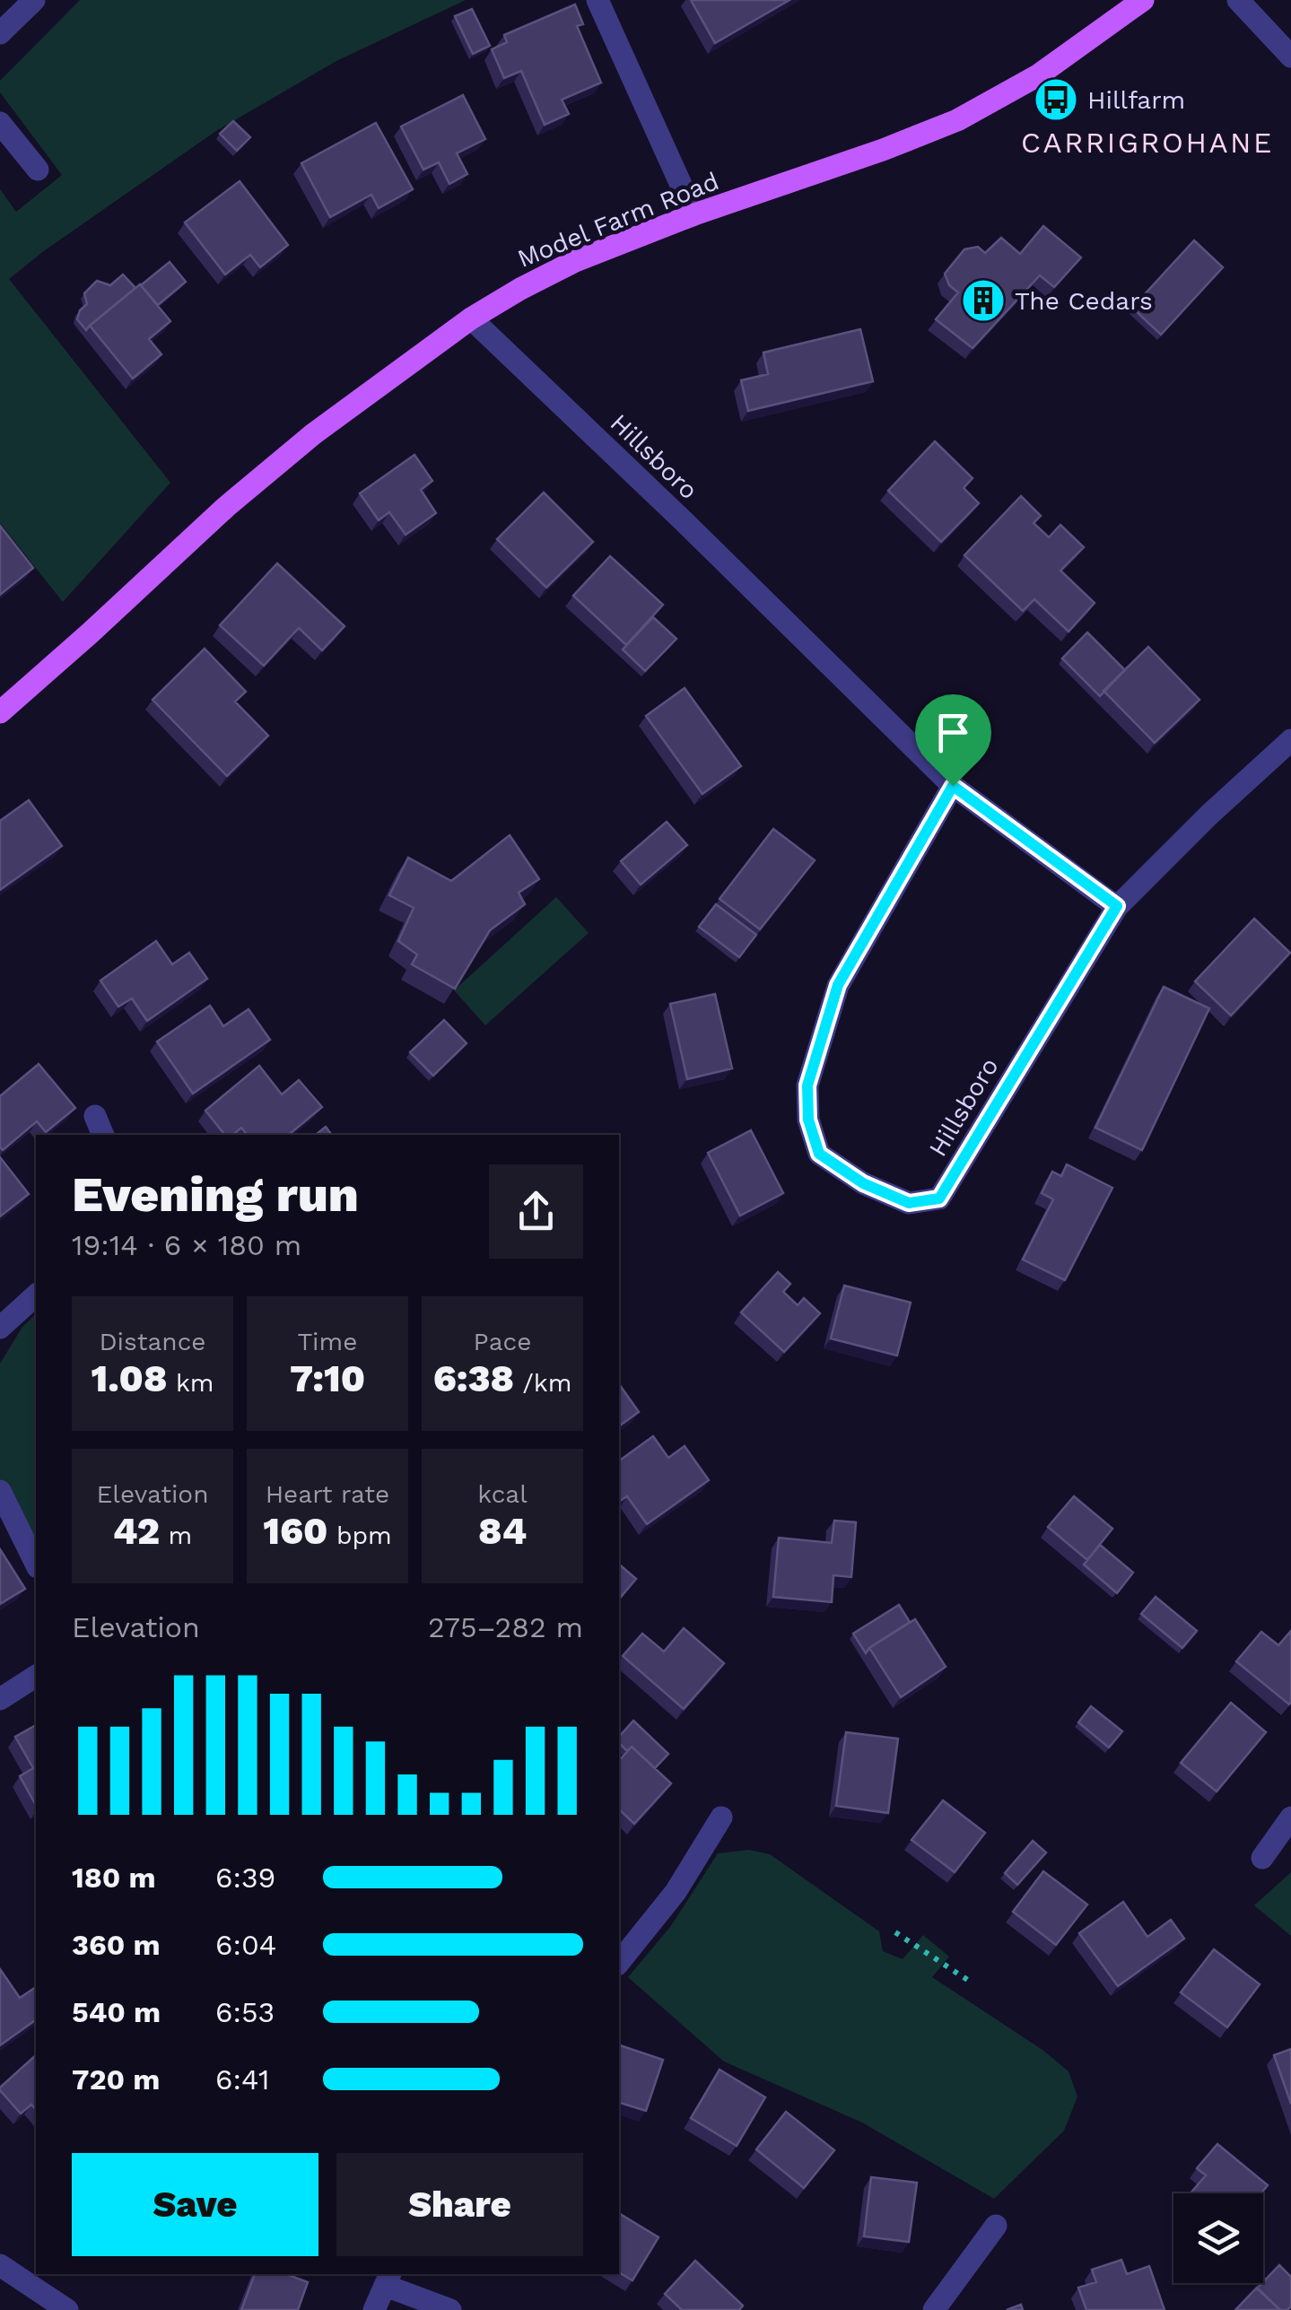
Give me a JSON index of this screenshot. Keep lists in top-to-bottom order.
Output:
{
  "streets": {
    "main road": ["Model Farm Road"],
    "street": ["Hillsboro"]
  },
  "crossings": [
    ["Model Farm Road", "Hillsboro"]
  ],
  "districts": ["CARRIGROHANE"],
  "places": {
    "bus stop": ["Hillfarm"],
    "building": ["The Cedars"]
  },
  "page": {
    "heading": ["Evening run", "19:14 · 6 × 180 m"],
    "stats": [
      ["Distance", "1.08 km"],
      ["Time", "7:10"],
      ["Pace", "6:38 /km"],
      ["Elevation", "42 m"],
      ["Heart rate", "160 bpm"],
      ["kcal", "84"]
    ],
    "chart": ["Elevation", "275–282 m"],
    "list": [
      {
        "name": "180 m",
        "note": "6:39"
      },
      {
        "name": "360 m",
        "note": "6:04"
      },
      {
        "name": "540 m",
        "note": "6:53"
      },
      {
        "name": "720 m",
        "note": "6:41"
      }
    ],
    "buttons": ["Save", "Share"]
  }
}
